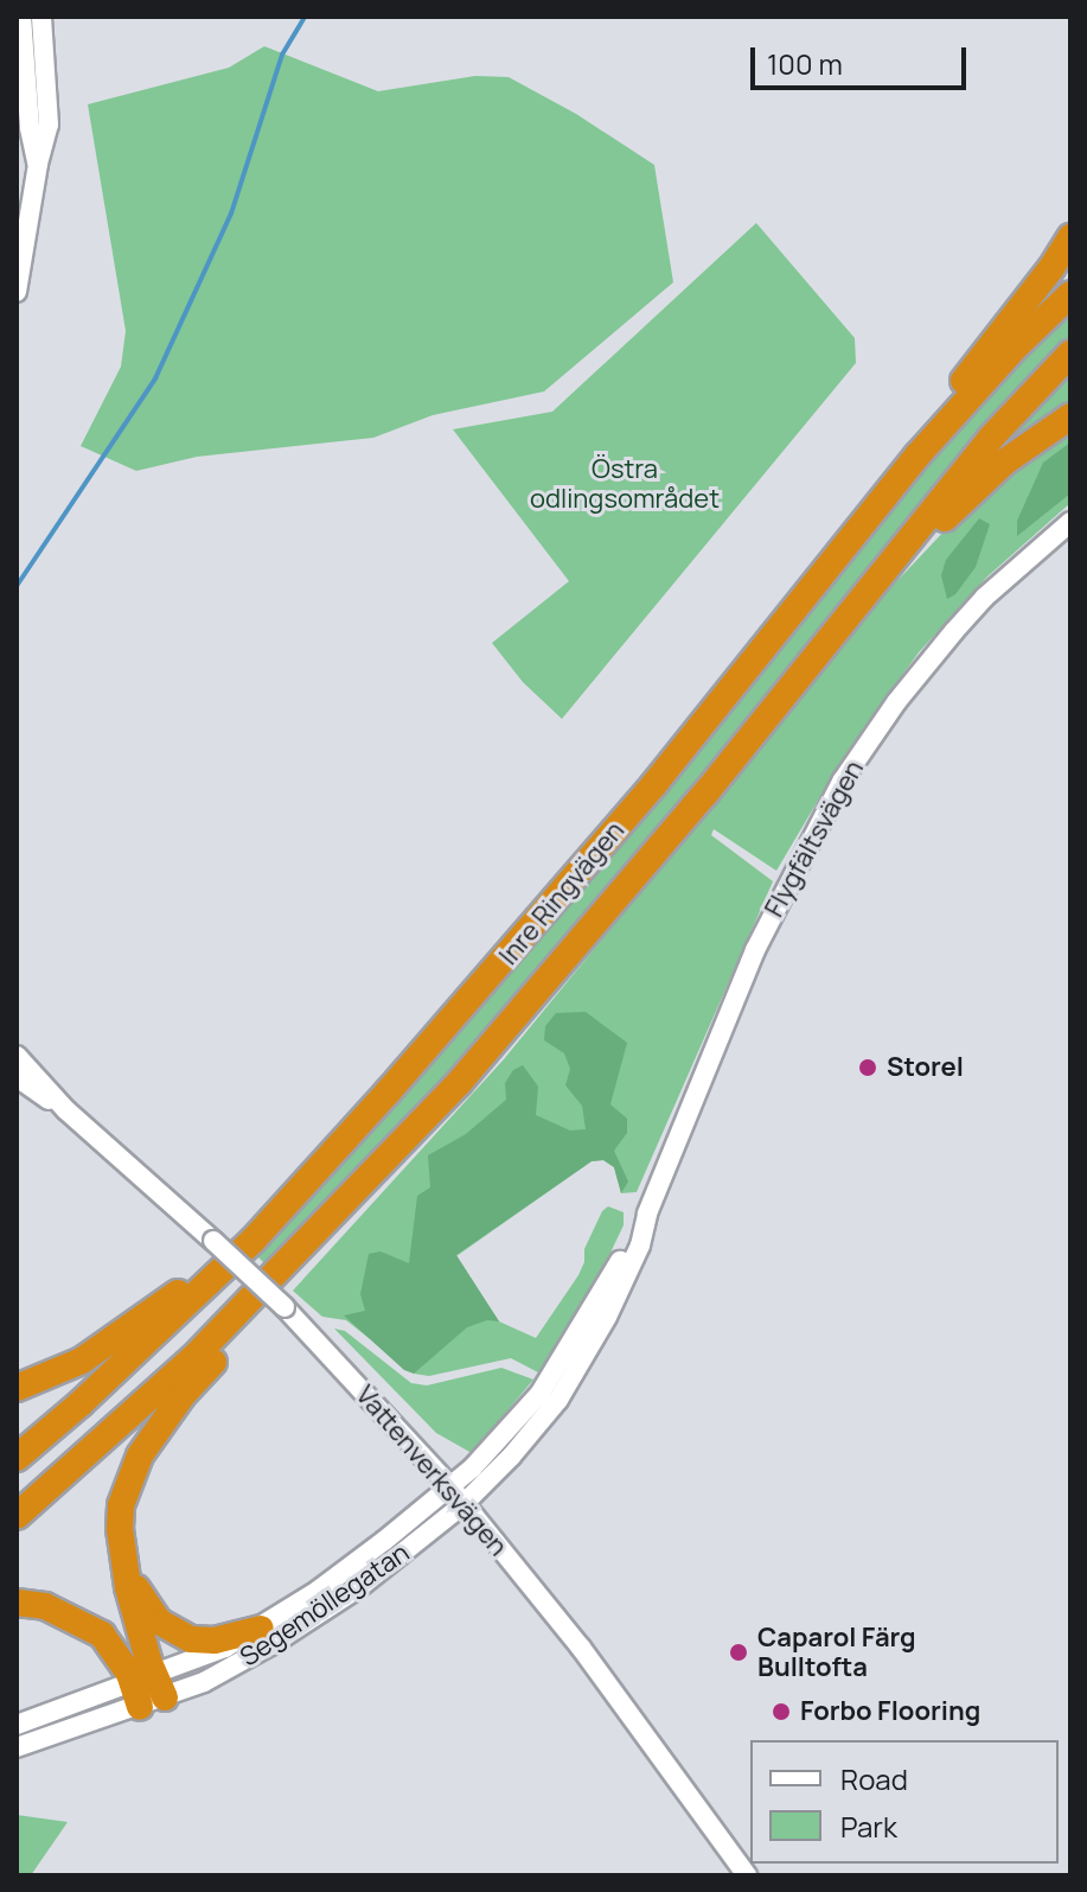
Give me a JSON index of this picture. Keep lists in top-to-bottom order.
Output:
{
  "streets": {
    "highway": ["Inre Ringvägen"],
    "street": ["Flygfältsvägen", "Vattenverksvägen", "Segemöllegatan"]
  },
  "crossings": [
    ["Flygfältsvägen", "Vattenverksvägen"],
    ["Flygfältsvägen", "Segemöllegatan"],
    ["Vattenverksvägen", "Segemöllegatan"]
  ],
  "parks": ["Östra odlingsområdet"],
  "places": ["Storel", "Caparol Färg Bulltofta", "Forbo Flooring"],
  "legend": ["Road", "Park"],
  "scale_bar": "100 m"
}
